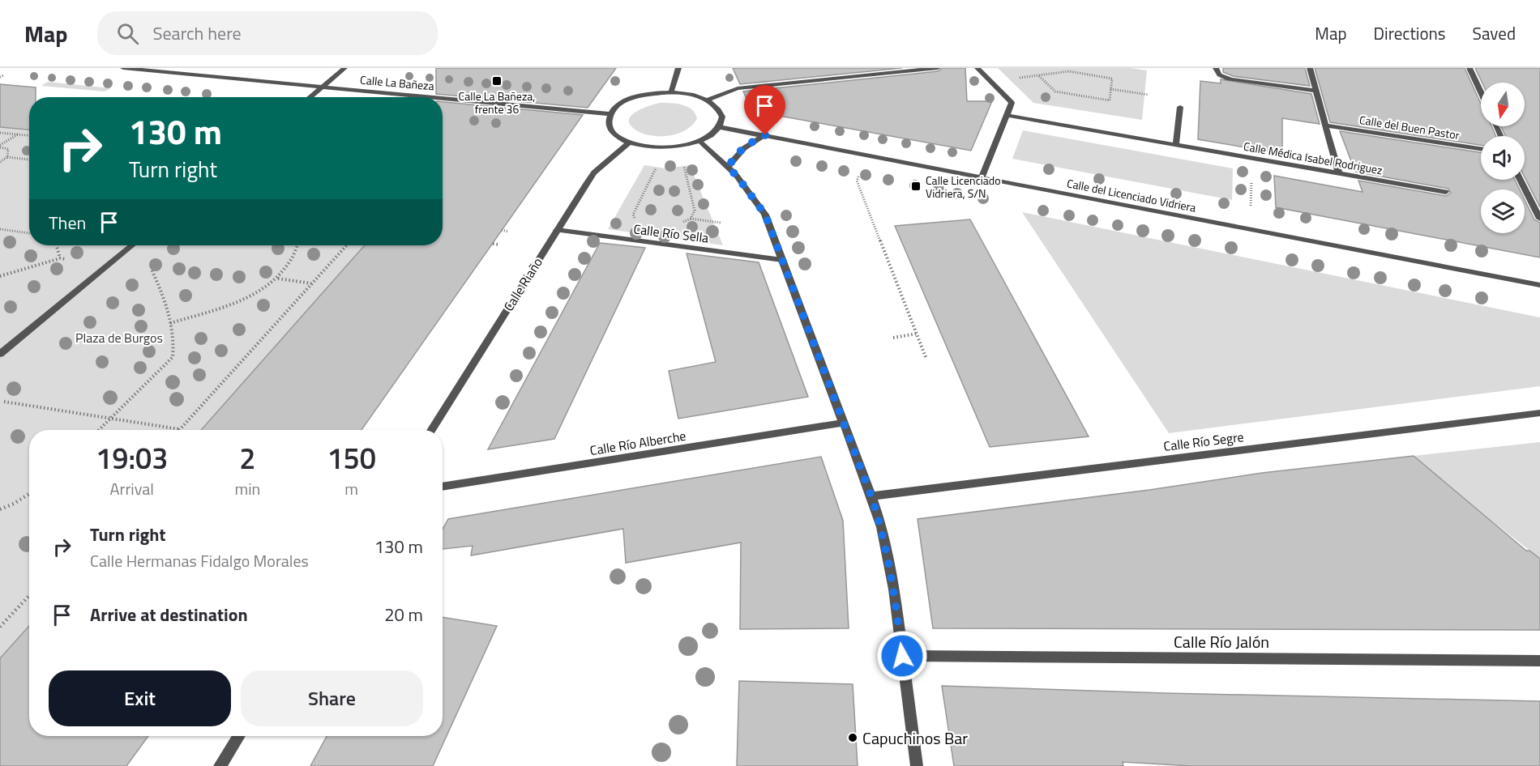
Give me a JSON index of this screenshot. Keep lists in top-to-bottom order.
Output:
{
  "streets": {
    "street": [
      "Calle La Bañeza",
      "Calle del Buen Pastor",
      "Calle Médica Isabel Rodriguez",
      "Calle del Licenciado Vidriera",
      "Calle Río Sella",
      "Calle Riaño",
      "Calle Río Segre",
      "Calle Río Alberche",
      "Calle Río Jalón"
    ]
  },
  "crossings": [
    ["Calle Río Sella", "Calle Riaño"]
  ],
  "parks": ["Plaza de Burgos"],
  "places": {
    "transit": ["Calle La Bañeza, frente 36", "Calle Licenciado Vidriera, S/N"],
    "other": ["Capuchinos Bar"]
  },
  "north": "bottom",
  "page": {
    "header": "Map",
    "search": "Search here",
    "nav": ["Map", "Directions", "Saved"],
    "turn": ["130 m", "Turn right"],
    "then": "Then",
    "eta": [
      "19:03",
      "Arrival",
      "2",
      "min",
      "150",
      "m"
    ],
    "list": [
      {
        "name": "Turn right",
        "note": "Calle Hermanas Fidalgo Morales",
        "value": "130 m"
      },
      {
        "name": "Arrive at destination",
        "value": "20 m"
      }
    ],
    "buttons": ["Exit", "Share"]
  }
}
